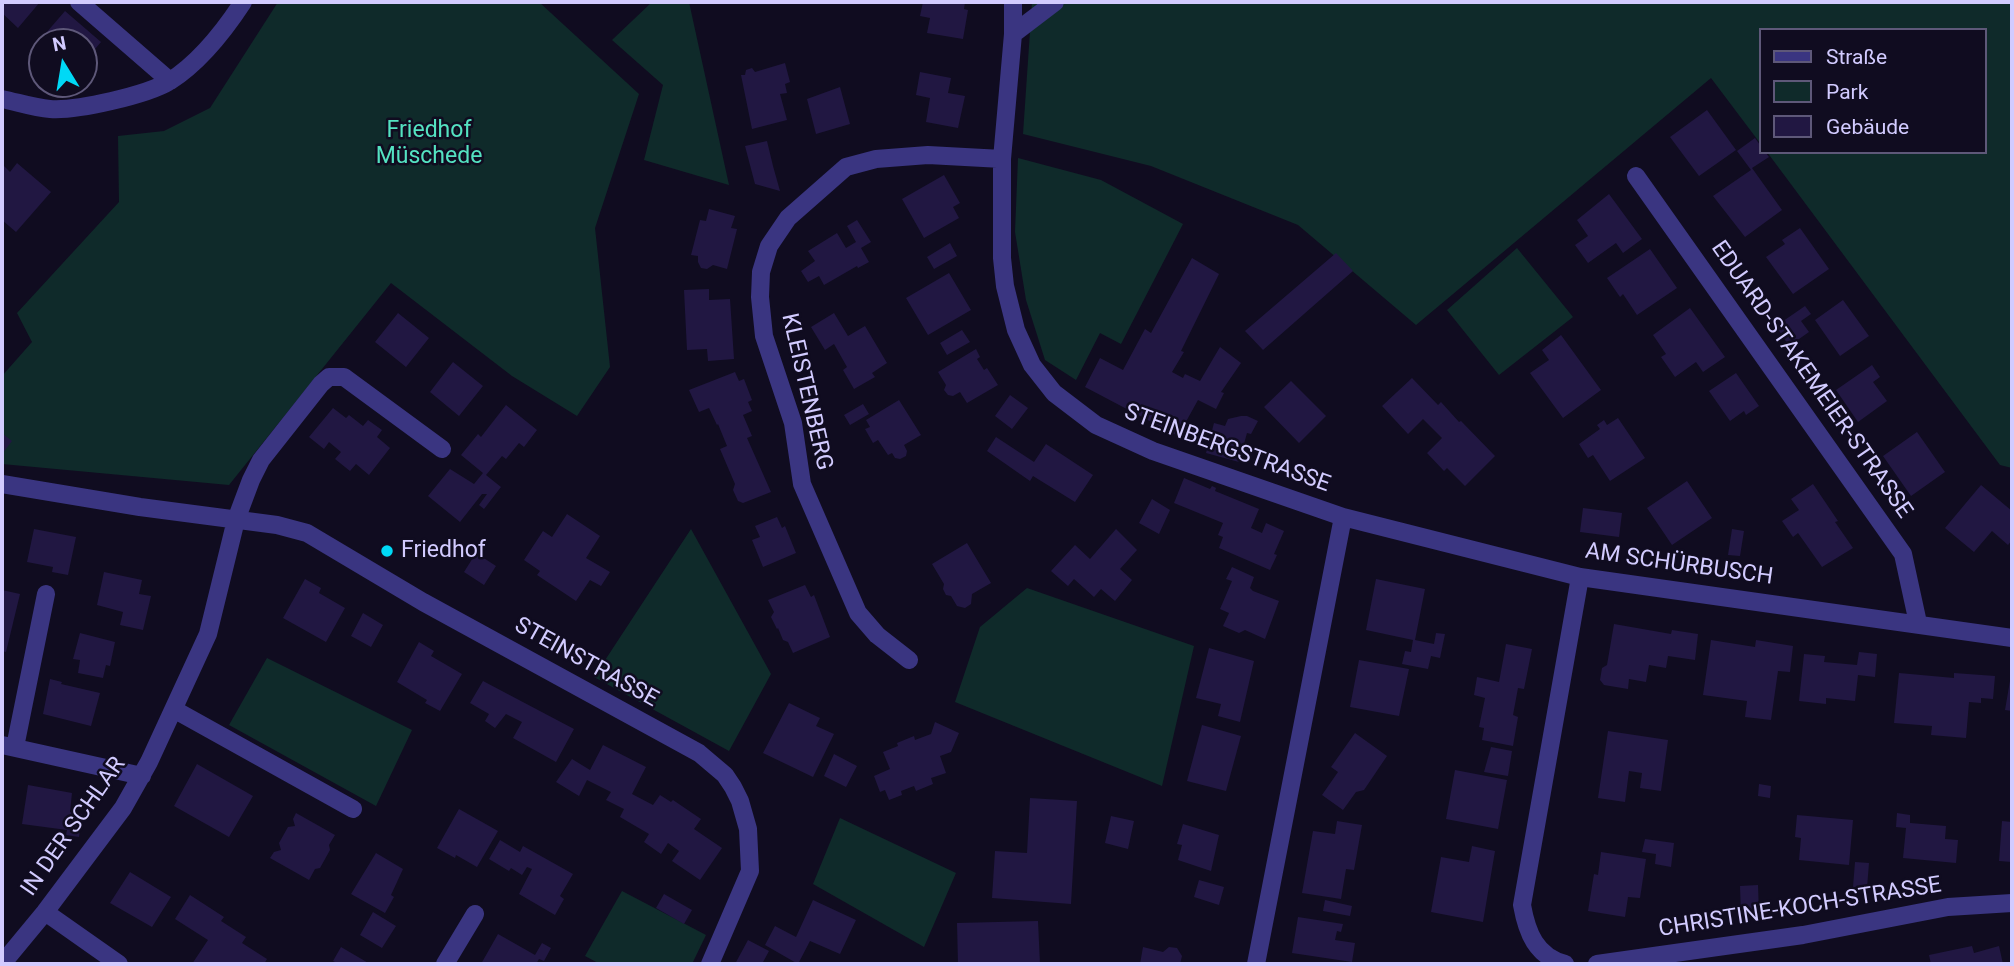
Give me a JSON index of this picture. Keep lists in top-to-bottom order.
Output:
{
  "streets": {
    "street": [
      "EDUARD-STAKEMEIER-STRASSE",
      "KLEISTENBERG",
      "STEINBERGSTRASSE",
      "AM SCHÜRBUSCH",
      "STEINSTRASSE",
      "IN DER SCHLAR",
      "CHRISTINE-KOCH-STRASSE"
    ]
  },
  "crossings": [
    ["EDUARD-STAKEMEIER-STRASSE", "AM SCHÜRBUSCH"],
    ["KLEISTENBERG", "STEINBERGSTRASSE"],
    ["STEINBERGSTRASSE", "AM SCHÜRBUSCH"],
    ["STEINSTRASSE", "IN DER SCHLAR"]
  ],
  "parks": ["Friedhof Müschede"],
  "places": ["Friedhof"],
  "legend": ["Straße", "Park", "Gebäude"],
  "north": "top"
}
